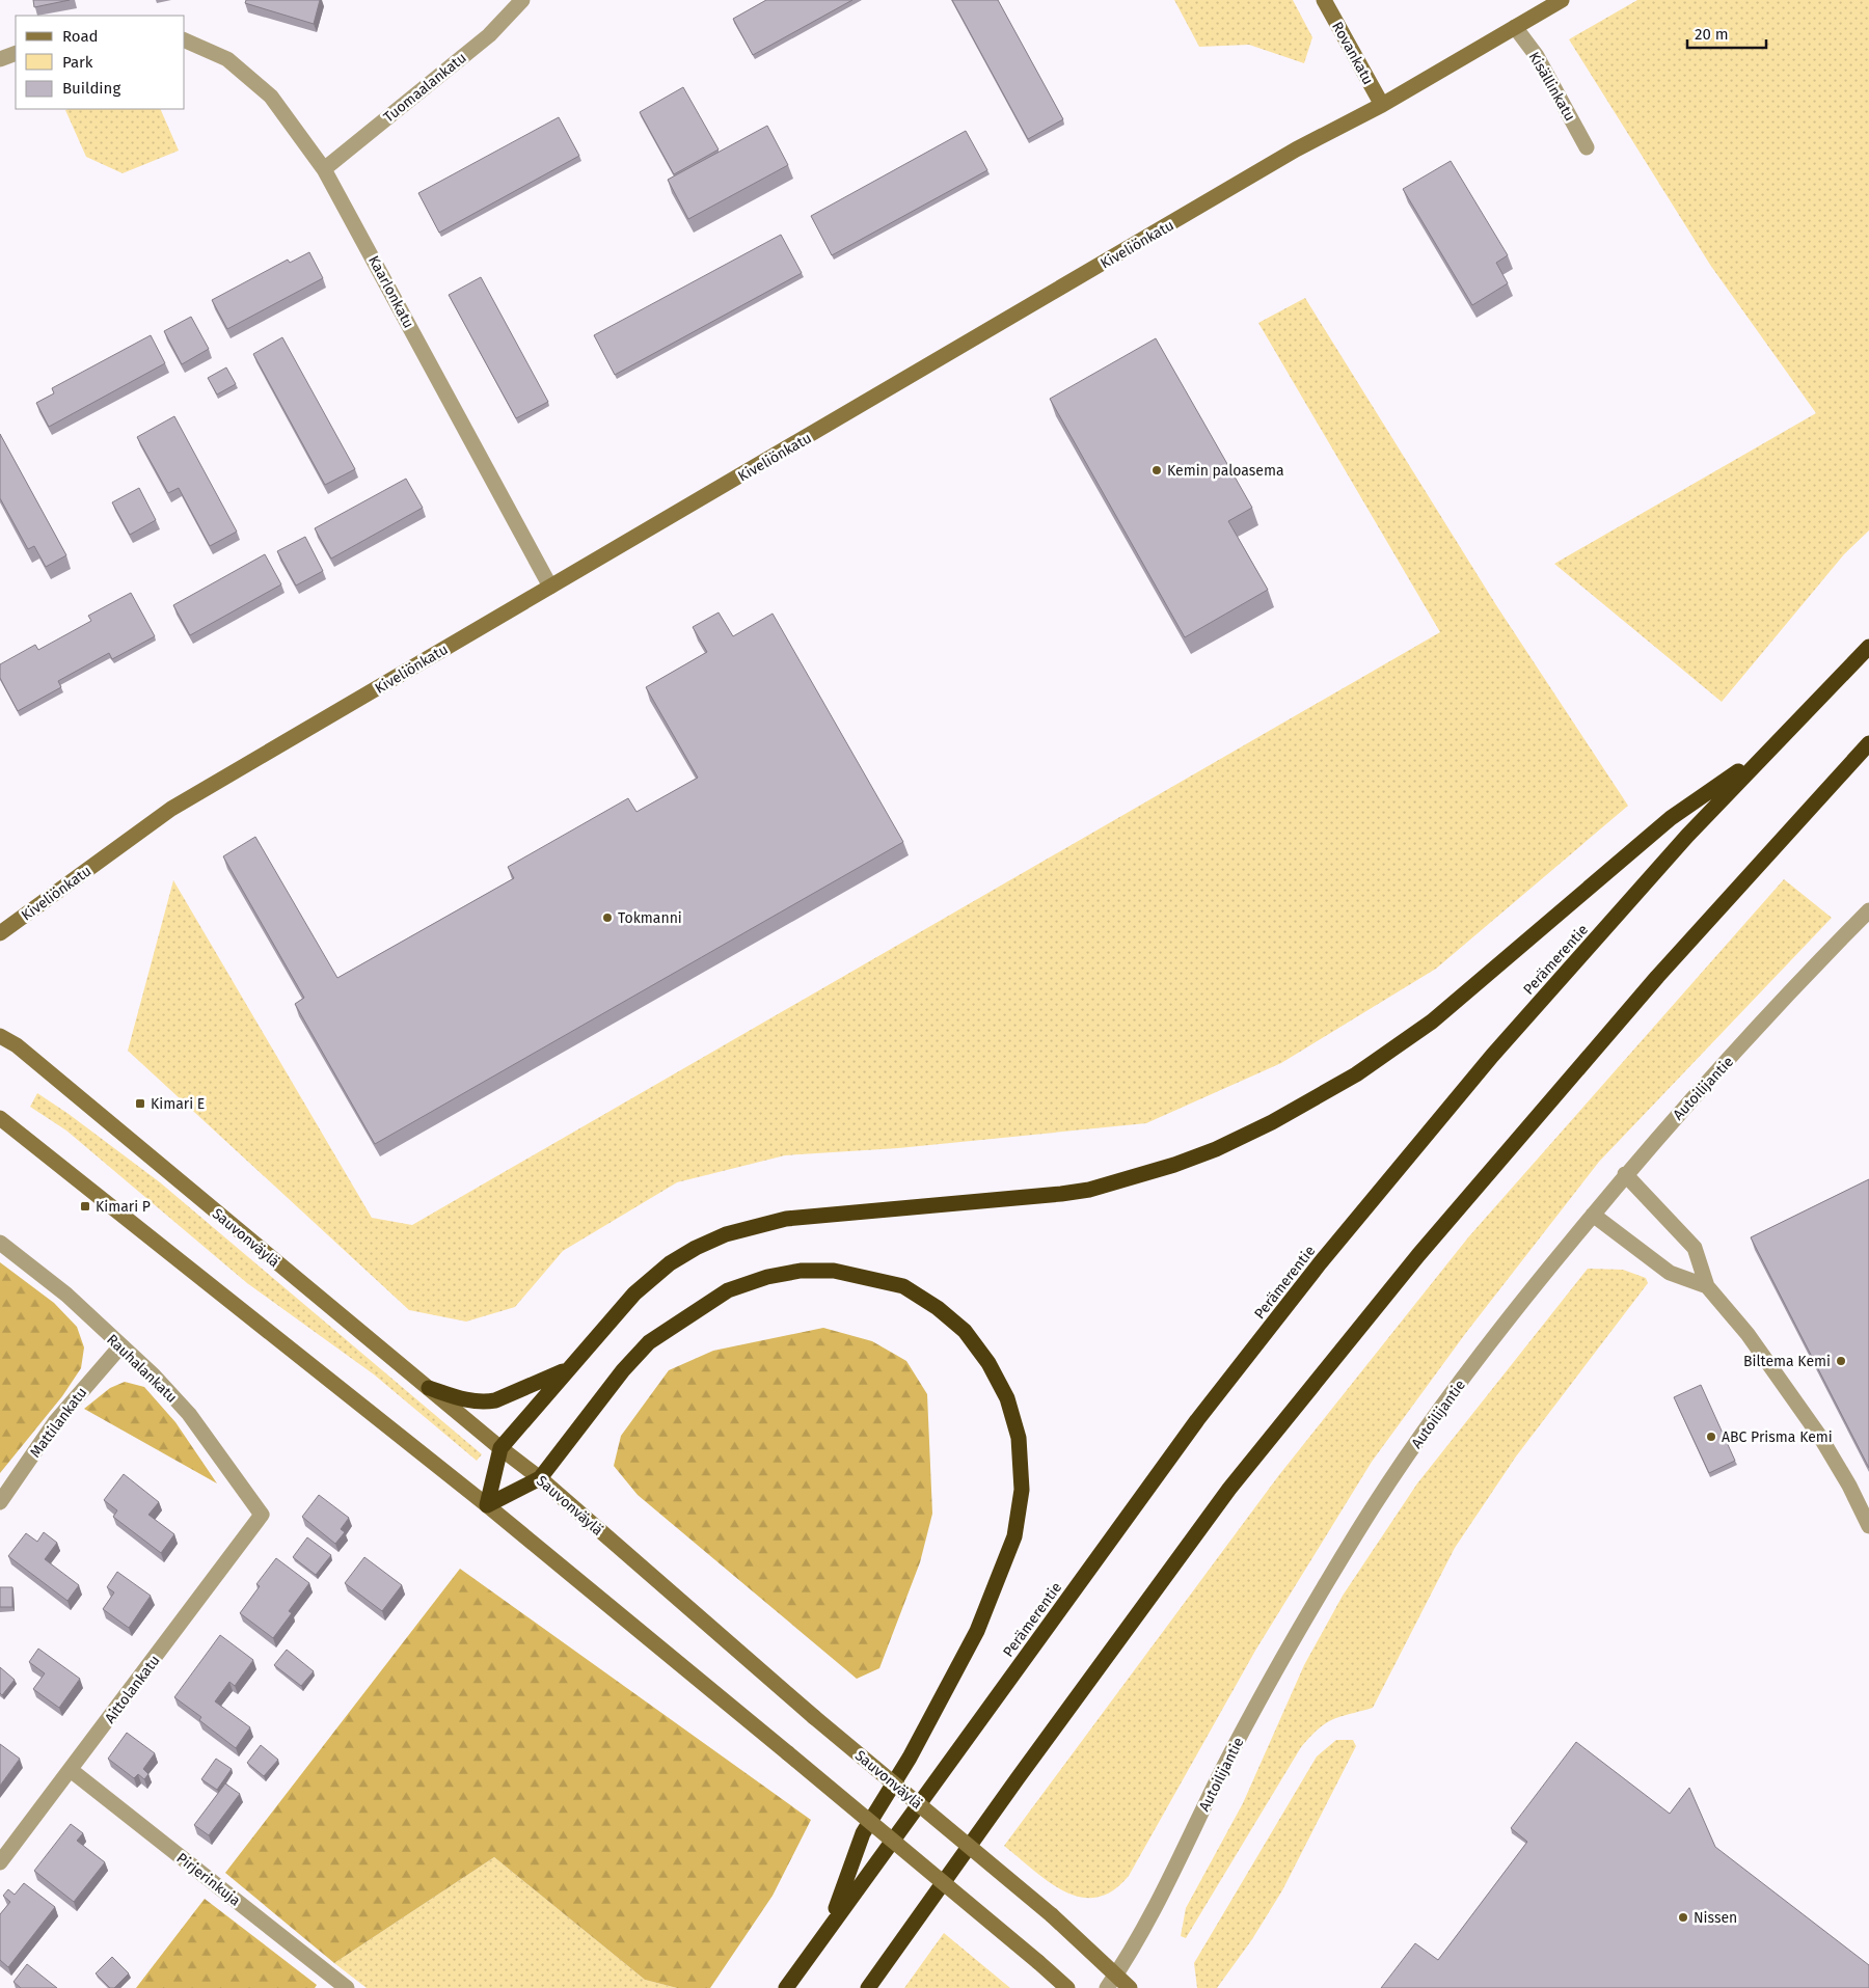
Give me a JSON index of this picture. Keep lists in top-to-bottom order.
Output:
{
  "streets": {
    "highway": ["Perämerentie"],
    "main road": ["Rovankatu", "Kiveliönkatu", "Sauvonväylä"],
    "street": [
      "Kisällinkatu",
      "Tuomaalankatu",
      "Kaarlonkatu",
      "Autoilijantie",
      "Rauhalankatu",
      "Mattilankatu",
      "Aittolankatu",
      "Pirjerinkuja"
    ]
  },
  "crossings": [
    ["Rovankatu", "Kiveliönkatu"],
    ["Kisällinkatu", "Kiveliönkatu"],
    ["Tuomaalankatu", "Kaarlonkatu"],
    ["Kiveliönkatu", "Kaarlonkatu"],
    ["Autoilijantie", "Sauvonväylä"],
    ["Rauhalankatu", "Mattilankatu"],
    ["Rauhalankatu", "Aittolankatu"],
    ["Aittolankatu", "Pirjerinkuja"]
  ],
  "places": {
    "other": [
      "Kemin paloasema",
      "Tokmanni",
      "Biltema Kemi",
      "ABC Prisma Kemi",
      "Nissen"
    ],
    "transit": ["Kimari E", "Kimari P"]
  },
  "legend": ["Road", "Park", "Building"],
  "scale_bar": "20 m"
}
